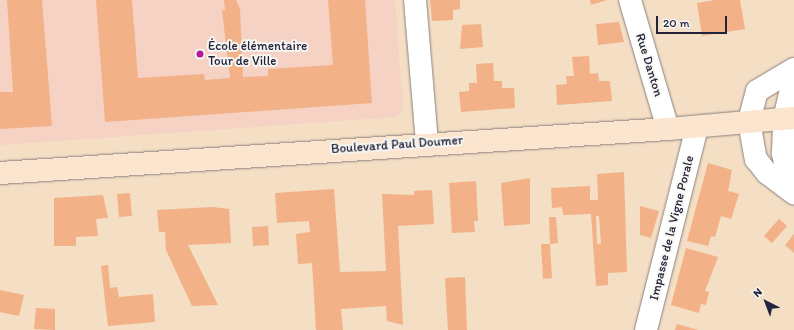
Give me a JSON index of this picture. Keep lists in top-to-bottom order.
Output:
{
  "streets": {
    "main road": ["Boulevard Paul Doumer"],
    "street": ["Rue Danton", "Impasse de la Vigne Porale"]
  },
  "crossings": [
    ["Rue Danton", "Boulevard Paul Doumer"],
    ["Boulevard Paul Doumer", "Impasse de la Vigne Porale"]
  ],
  "places": ["École élémentaire Tour de Ville"],
  "scale_bar": "20 m",
  "north": "top left"
}
